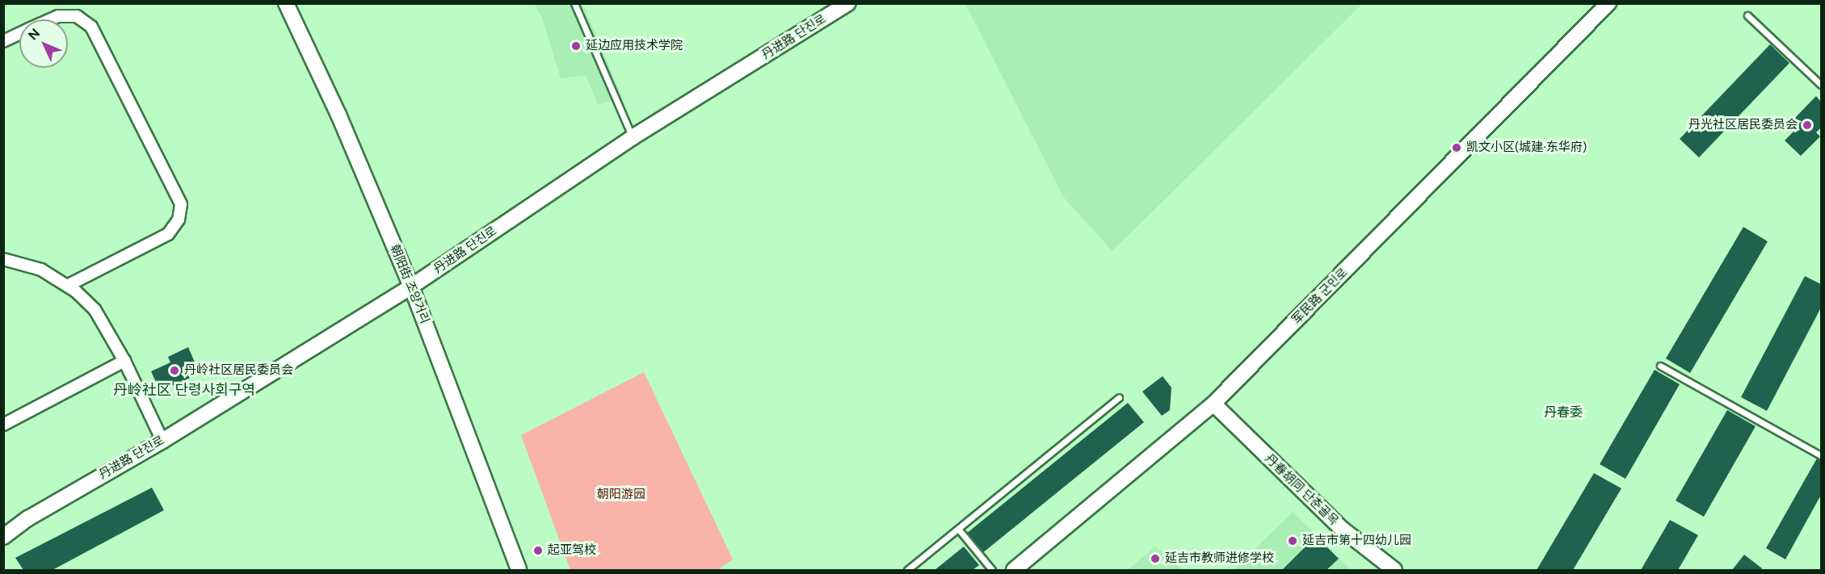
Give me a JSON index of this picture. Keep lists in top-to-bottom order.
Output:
{
  "streets": {
    "street": [
      "丹进路 단진로",
      "朝阳街 조양거리",
      "军民路 군민로",
      "丹春胡同 단춘골목"
    ]
  },
  "crossings": [
    ["丹进路 단진로", "朝阳街 조양거리"],
    ["军民路 군민로", "丹春胡同 단춘골목"]
  ],
  "districts": ["丹岭社区 단령사회구역", "丹春委"],
  "parks": ["朝阳游园"],
  "places": [
    "延边应用技术学院",
    "丹光社区居民委员会",
    "凯文小区(城建·东华府)",
    "丹岭社区居民委员会",
    "延吉市第十四幼儿园",
    "起亚驾校",
    "延吉市教师进修学校"
  ],
  "north": "top left"
}
